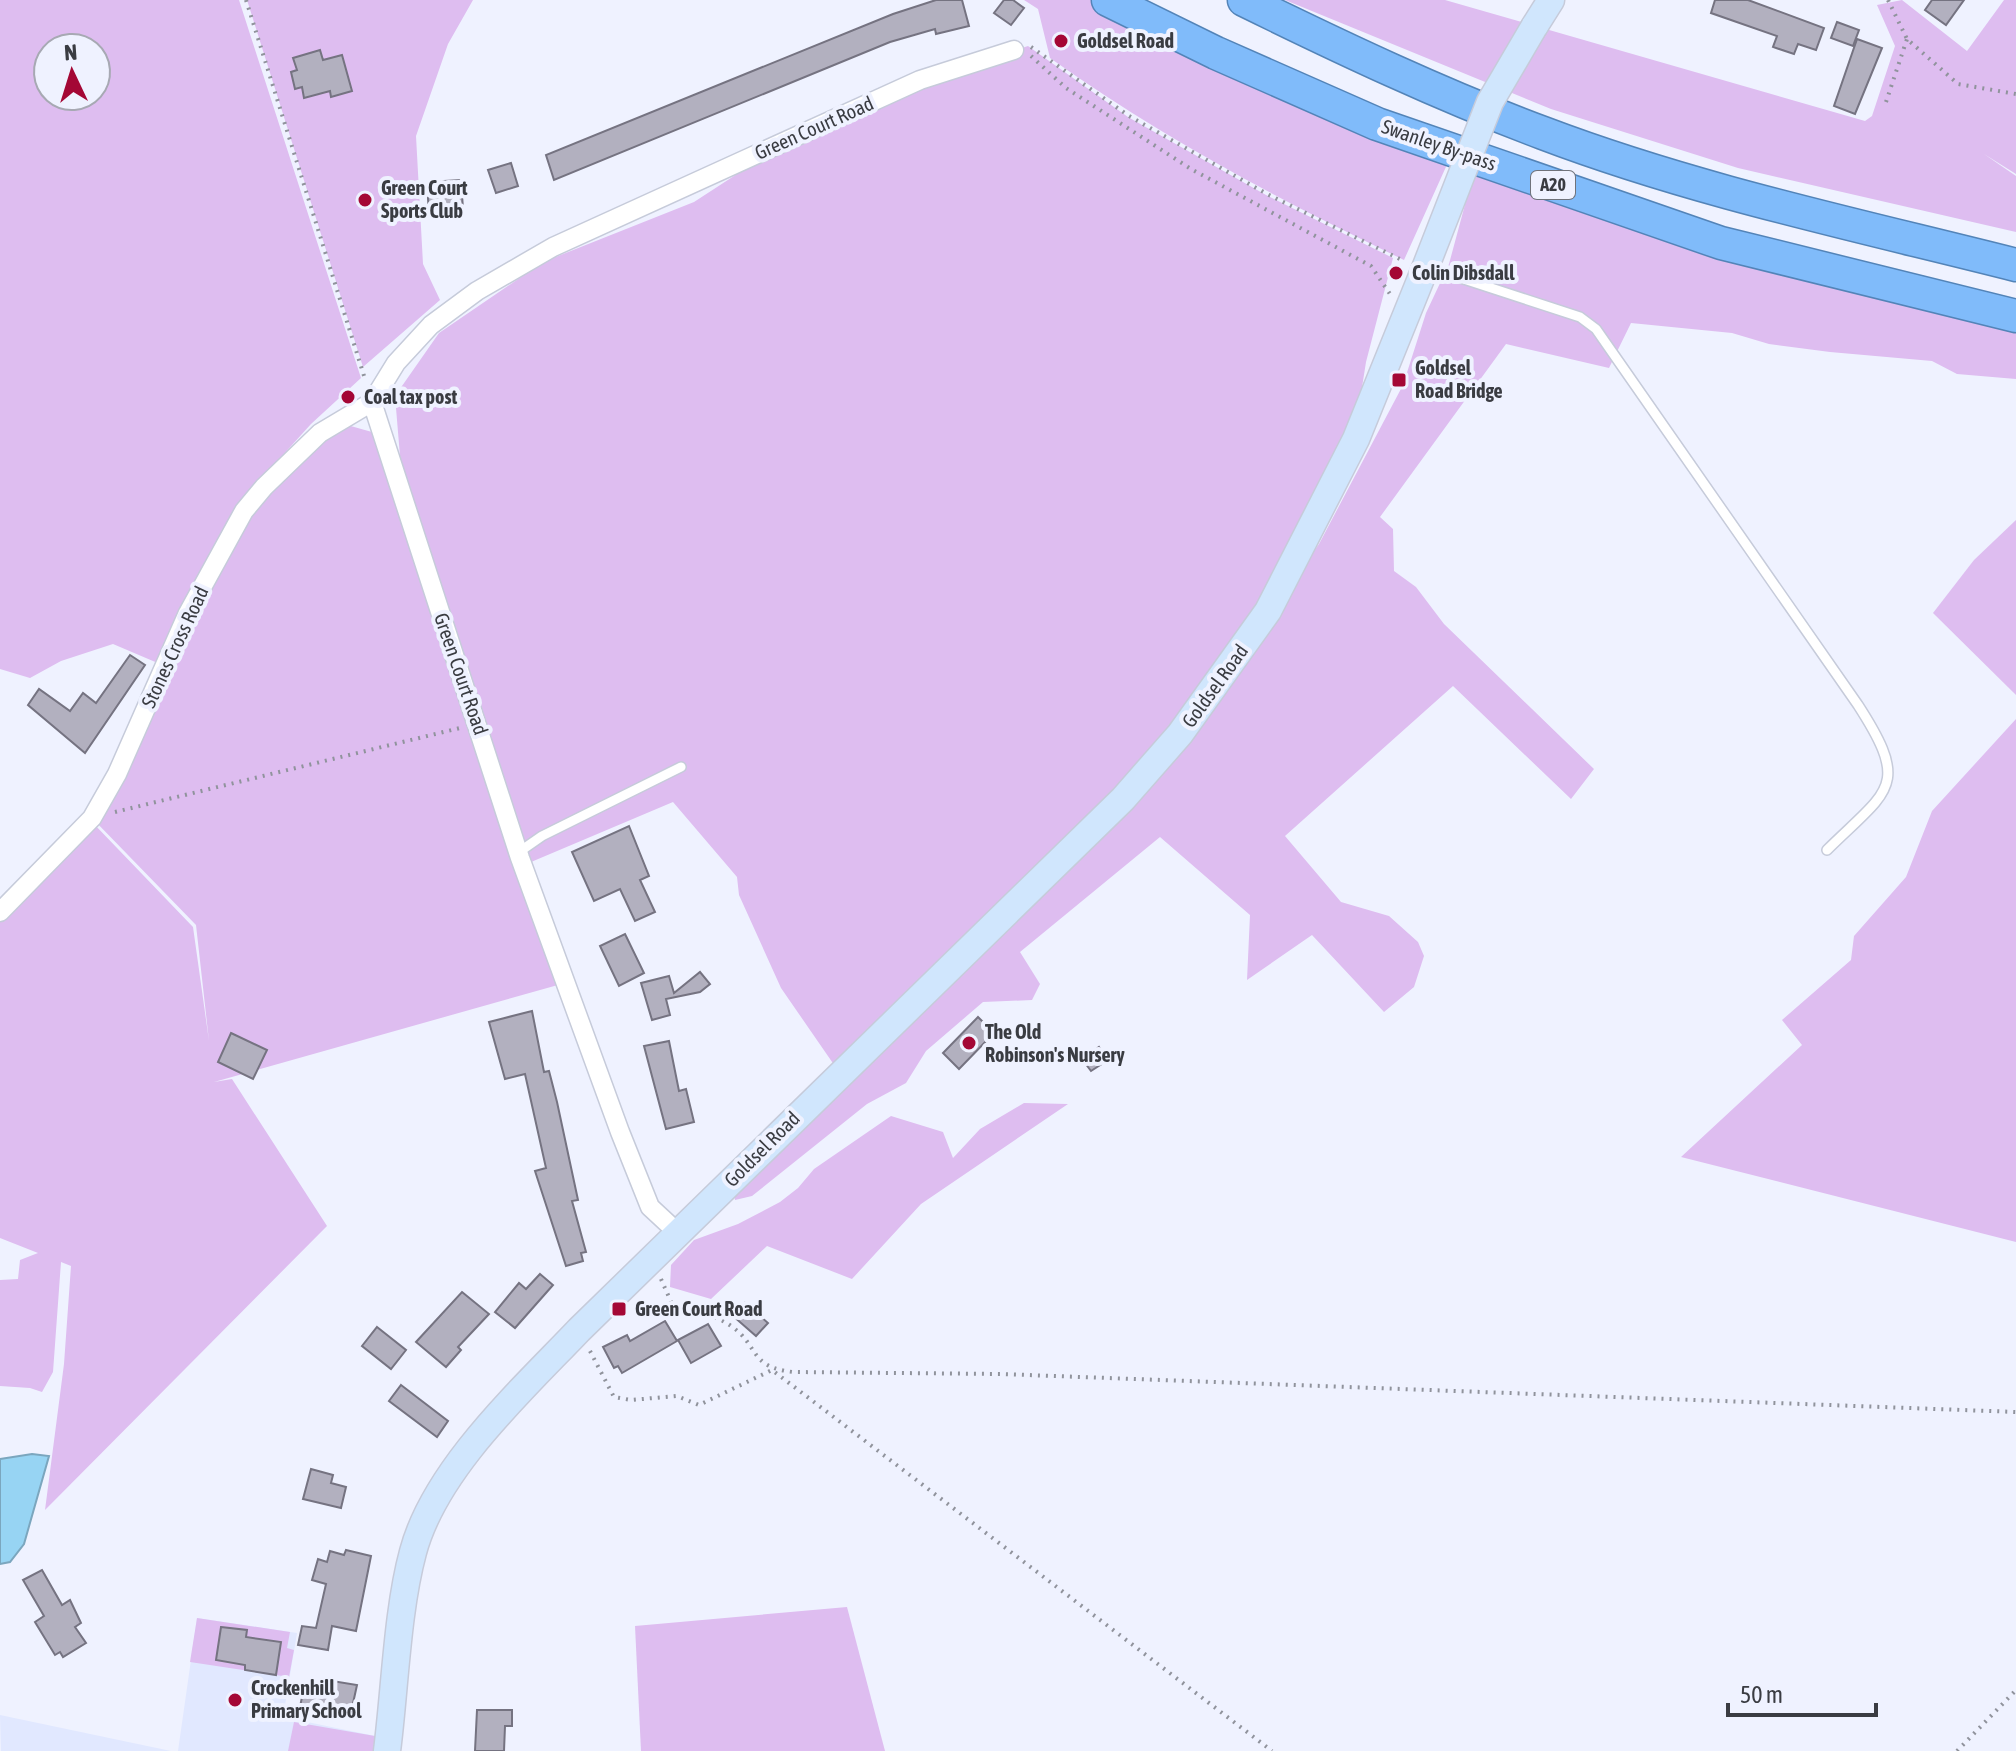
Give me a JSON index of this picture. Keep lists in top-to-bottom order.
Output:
{
  "streets": {
    "highway": ["Swanley By-pass", "A20"],
    "main road": ["Goldsel Road"],
    "street": ["Green Court Road", "Stones Cross Road"]
  },
  "crossings": [
    ["Green Court Road", "Stones Cross Road"],
    ["Green Court Road", "Goldsel Road"]
  ],
  "places": {
    "other": [
      "Goldsel Road",
      "Green Court Sports Club",
      "Colin Dibsdall",
      "Coal tax post",
      "The Old Robinson's Nursery",
      "Crockenhill Primary School"
    ],
    "transit": ["Goldsel Road Bridge", "Green Court Road"]
  },
  "scale_bar": "50 m",
  "north": "top"
}
